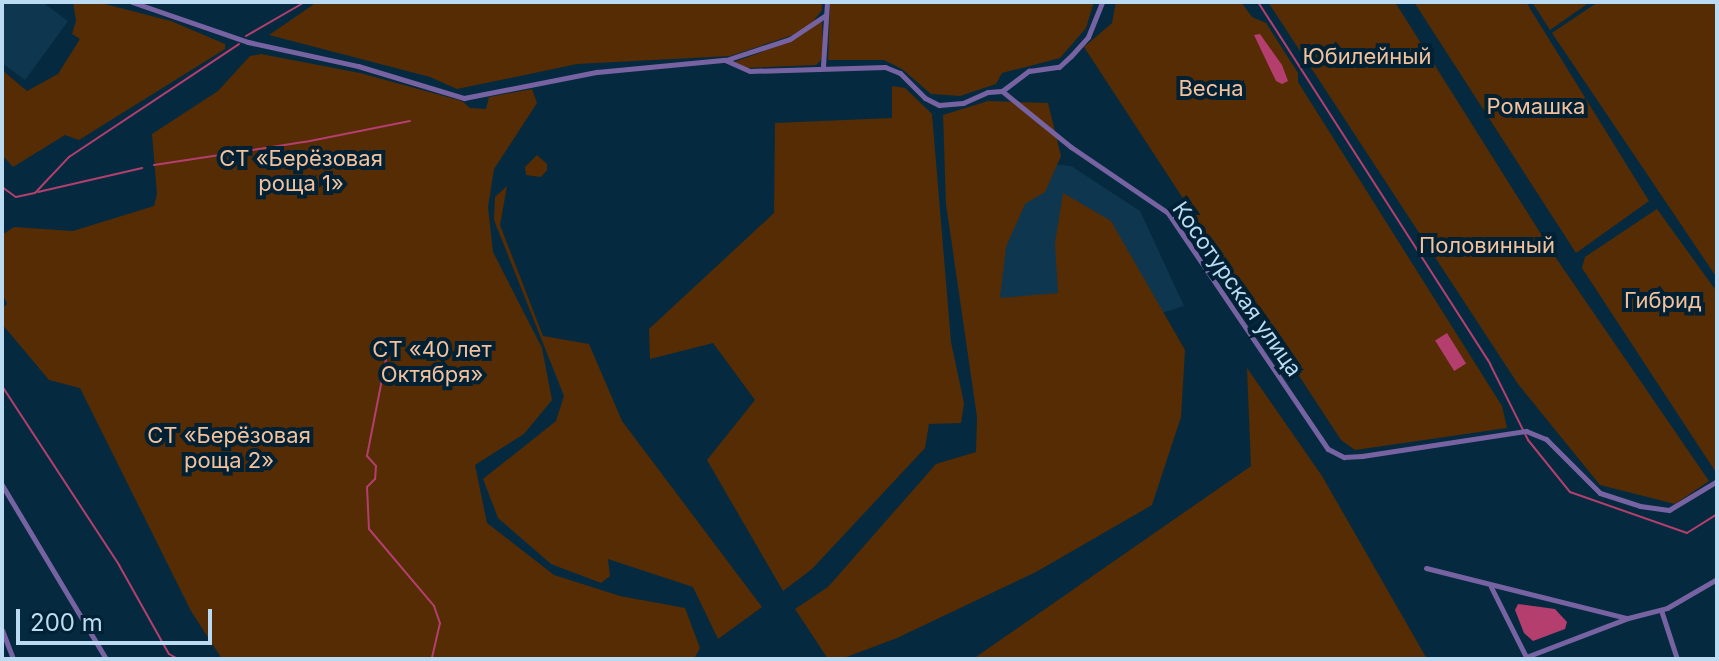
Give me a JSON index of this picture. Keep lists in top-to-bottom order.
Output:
{
  "streets": {
    "street": ["Косотурская улица"]
  },
  "parks": [
    "Юбилейный",
    "Весна",
    "Ромашка",
    "СТ «Берёзовая роща 1»",
    "Половинный",
    "Гибрид",
    "СТ «40 лет Октября»",
    "СТ «Берёзовая роща 2»"
  ],
  "scale_bar": "200 m"
}
